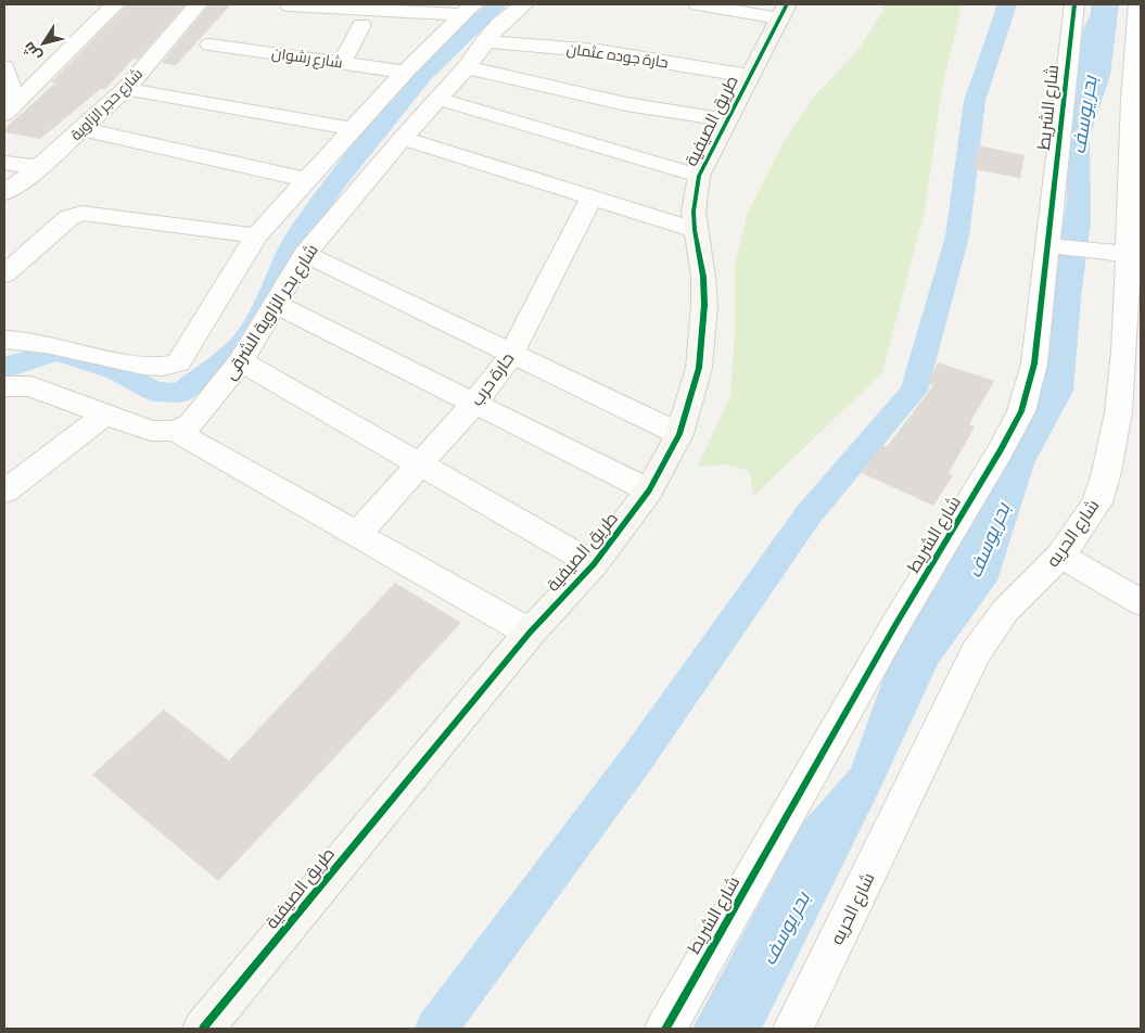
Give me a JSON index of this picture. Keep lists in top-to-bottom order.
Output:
{
  "streets": {
    "street": [
      "حارة جوده عثمان",
      "شارع رشوان",
      "شارع حجر الزاوية",
      "شارع الشريط",
      "طريق الصيفية",
      "شارع بحر الزاوية الشرقى",
      "حارة حرب",
      "شارع الحريه"
    ]
  },
  "crossings": [
    ["حارة جوده عثمان", "طريق الصيفية"],
    ["حارة جوده عثمان", "شارع بحر الزاوية الشرقى"]
  ],
  "water": ["بحر يوسف"],
  "north": "bottom left"
}
